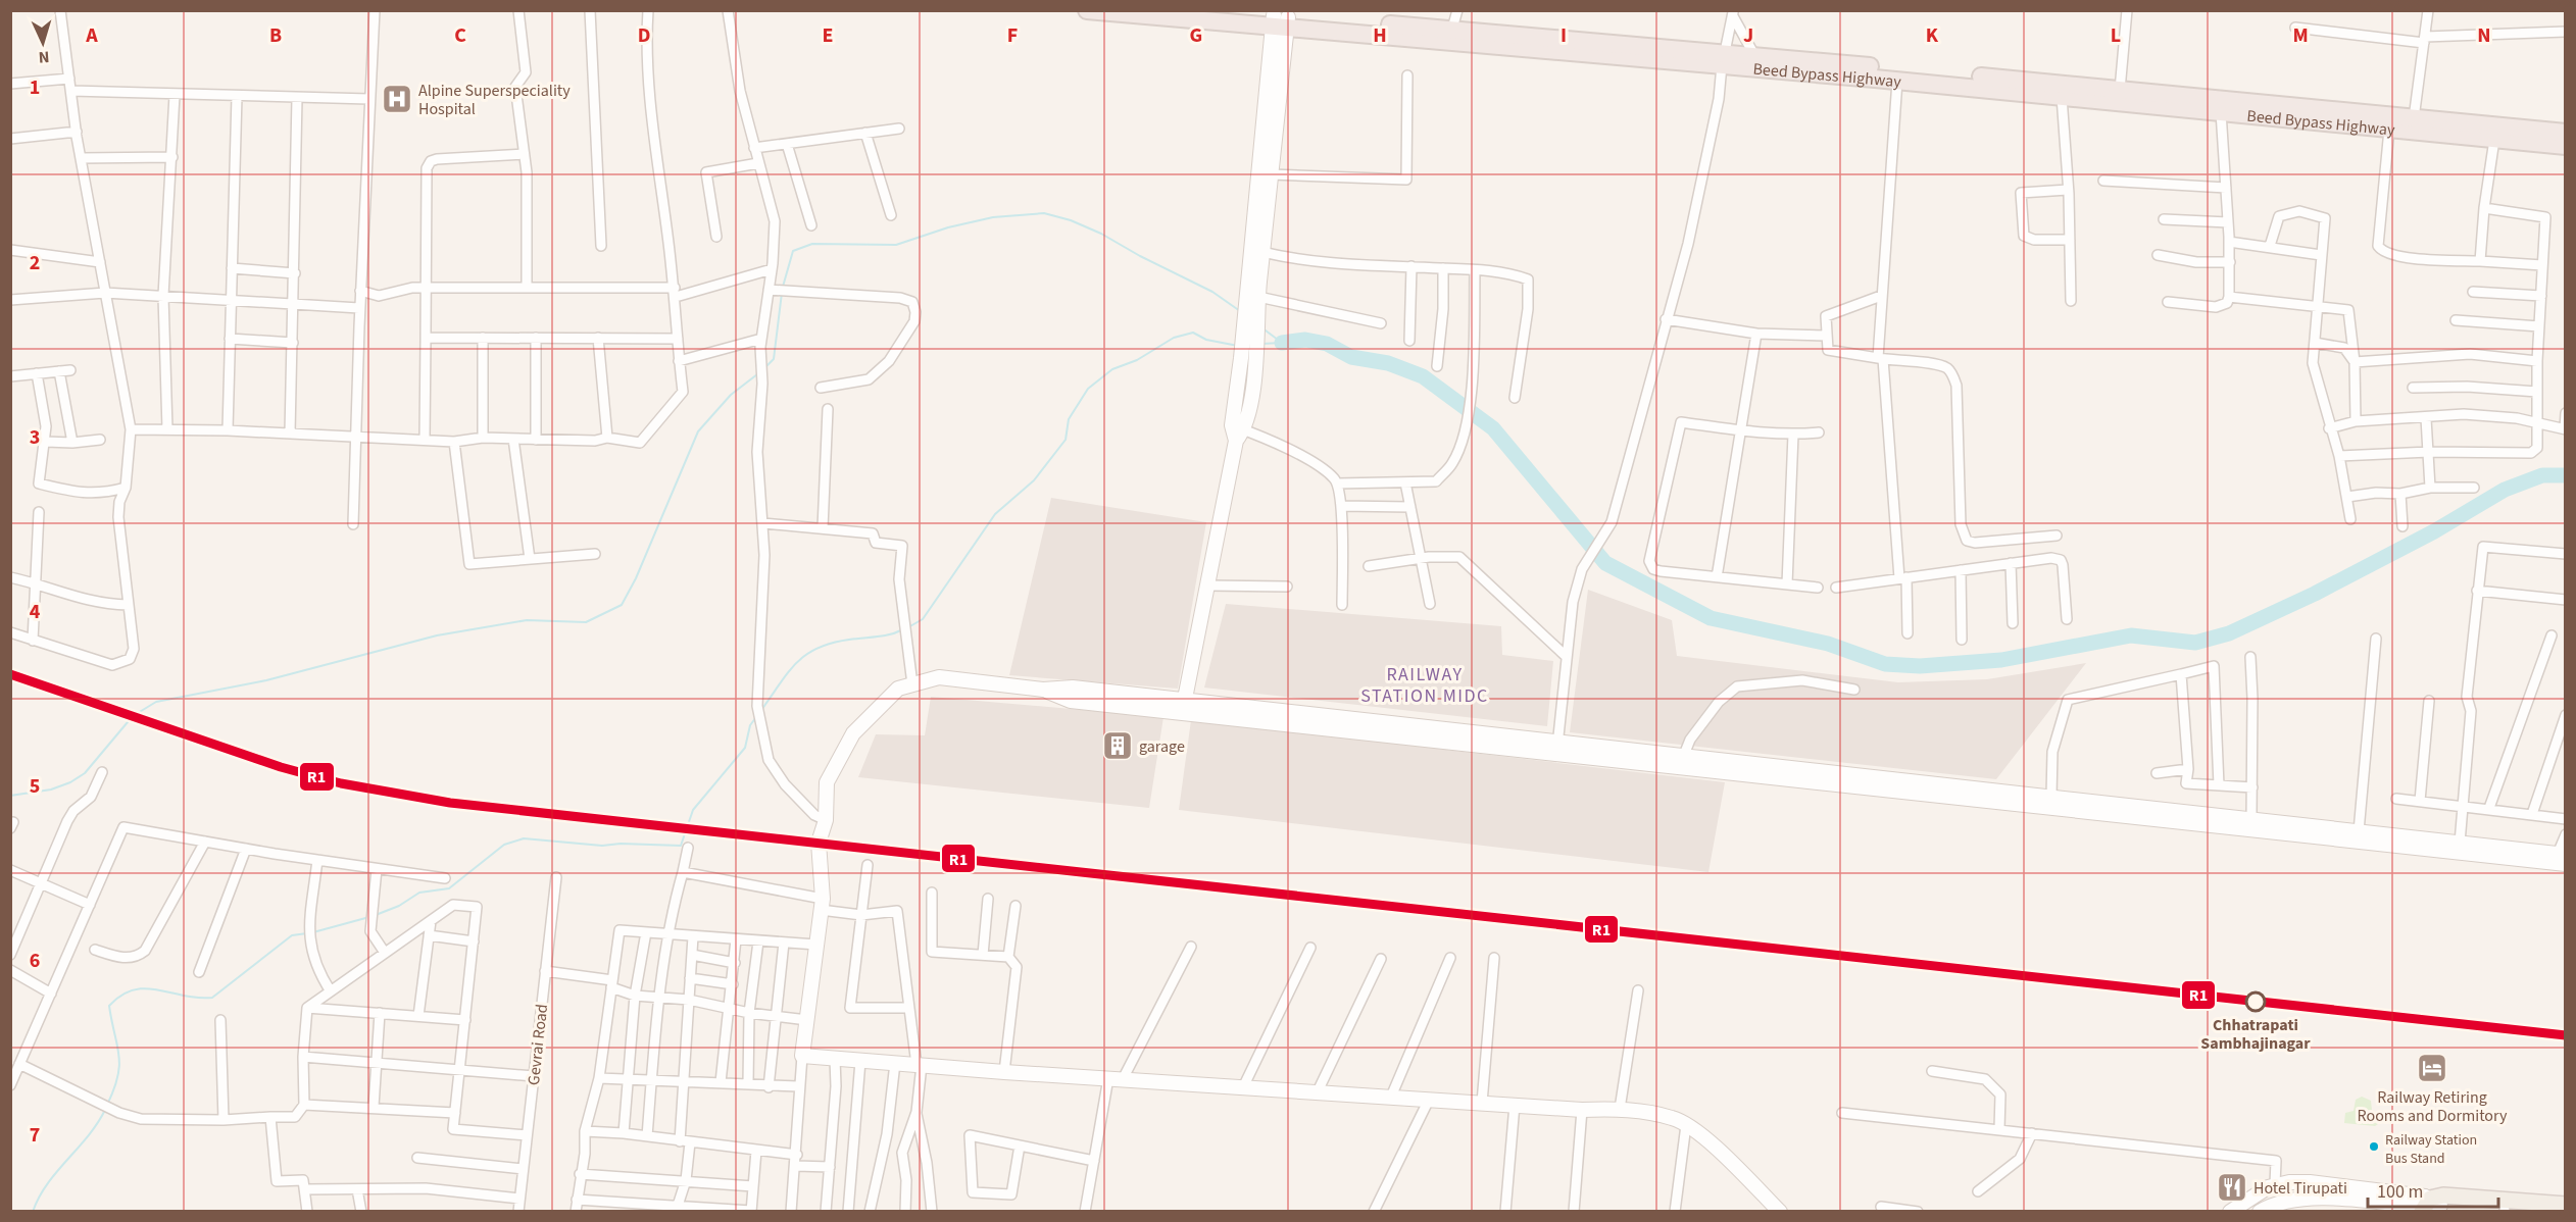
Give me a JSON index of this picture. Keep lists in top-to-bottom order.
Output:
{
  "streets": {
    "highway": ["Beed Bypass Highway"],
    "street": ["Gevrai Road"]
  },
  "districts": ["RAILWAY STATION MIDC"],
  "places": {
    "hospital": ["Alpine Superspeciality Hospital"],
    "building": ["garage"],
    "other": ["Chhatrapati Sambhajinagar", "Railway Station Bus Stand"],
    "hotel": ["Railway Retiring Rooms and Dormitory"],
    "restaurant": ["Hotel Tirupati"]
  },
  "lines": ["transit line R1"],
  "scale_bar": "100 m",
  "north": "bottom",
  "grid": {
    "columns": [
      "A",
      "B",
      "C",
      "D",
      "E",
      "F",
      "G",
      "H",
      "I",
      "J",
      "K",
      "L",
      "M",
      "N"
    ],
    "rows": [
      "1",
      "2",
      "3",
      "4",
      "5",
      "6",
      "7"
    ]
  }
}
